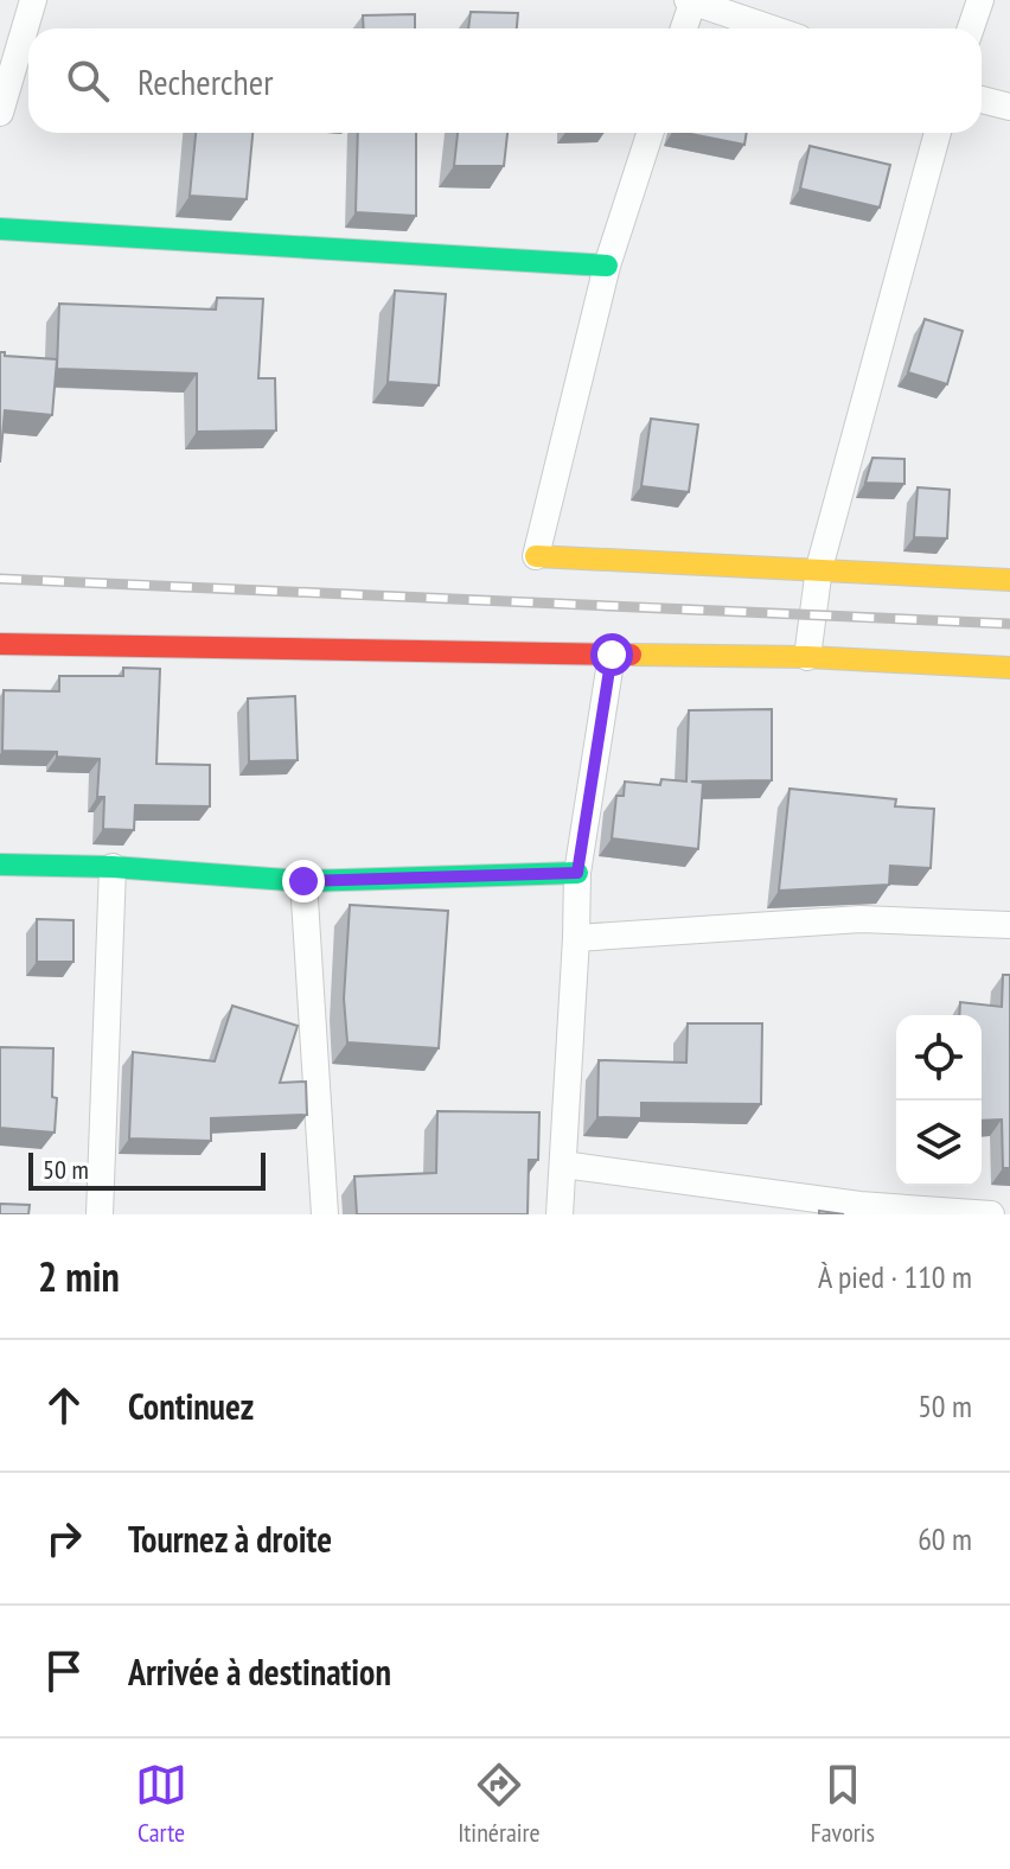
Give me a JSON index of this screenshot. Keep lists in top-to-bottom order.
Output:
{
  "scale_bar": "50 m",
  "page": {
    "search": "Rechercher",
    "scale": "50 m",
    "heading": ["2 min", "À pied · 110 m"],
    "list": [
      ["Continuez", "50 m"],
      ["Tournez à droite", "60 m"],
      "Arrivée à destination"
    ],
    "nav": ["Carte", "Itinéraire", "Favoris"]
  }
}
